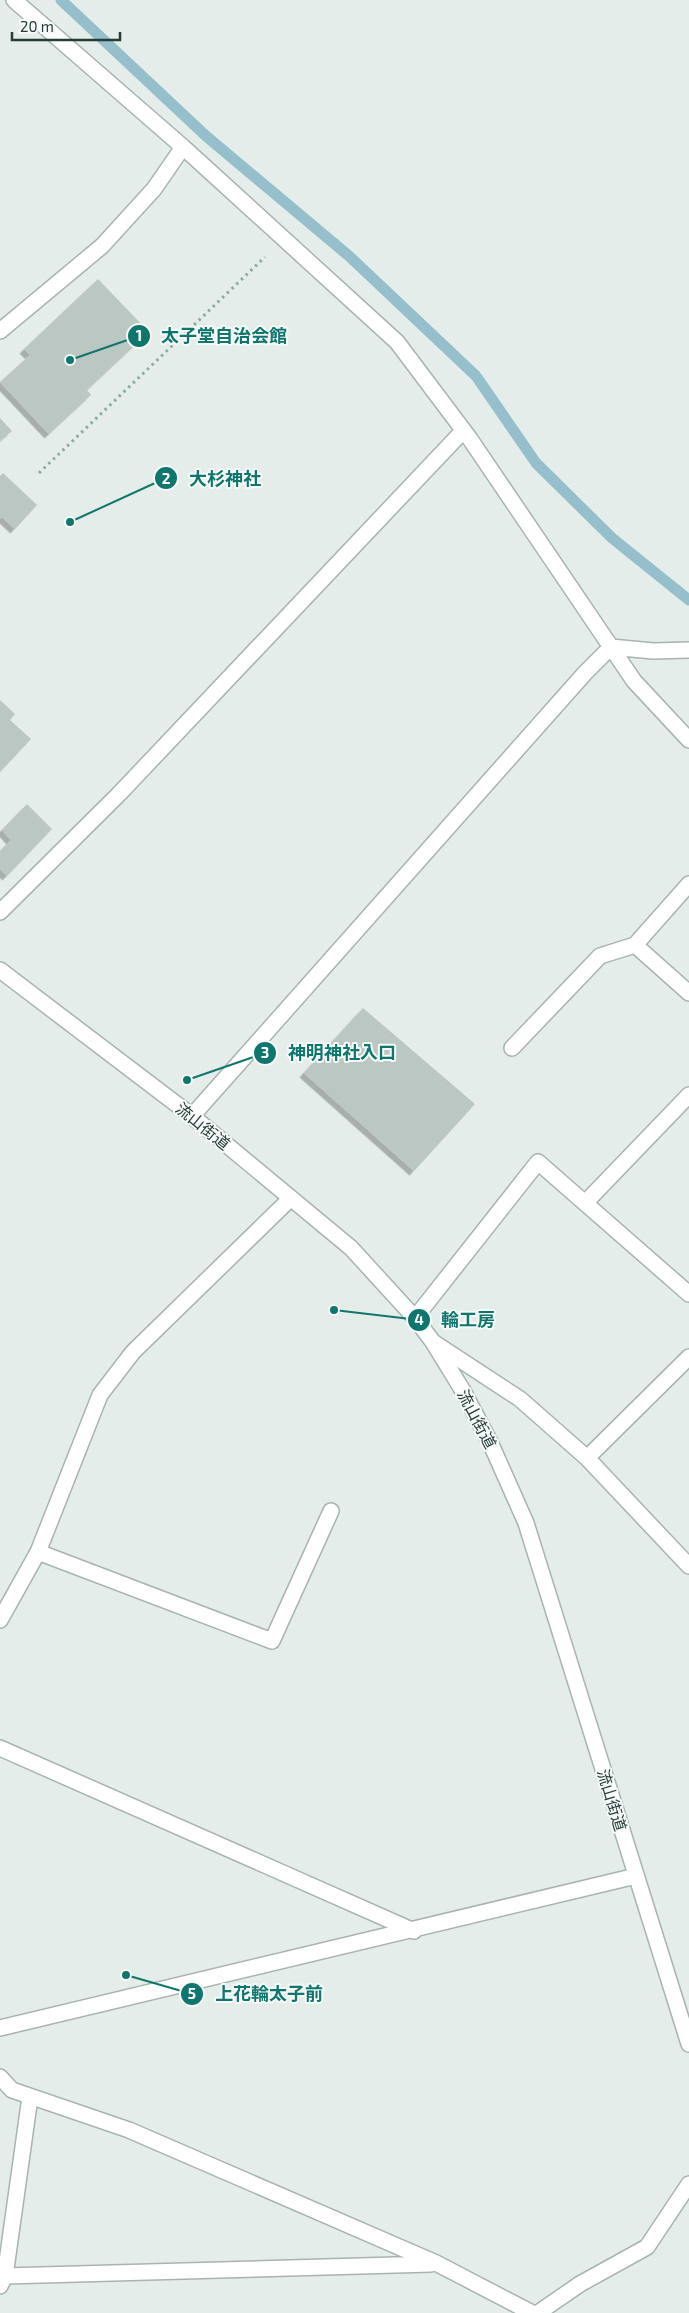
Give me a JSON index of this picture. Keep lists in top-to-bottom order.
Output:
{
  "streets": {
    "street": ["流山街道"]
  },
  "places": [
    "太子堂自治会館",
    "大杉神社",
    "神明神社入口",
    "輪工房",
    "上花輪太子前"
  ],
  "scale_bar": "20 m"
}
